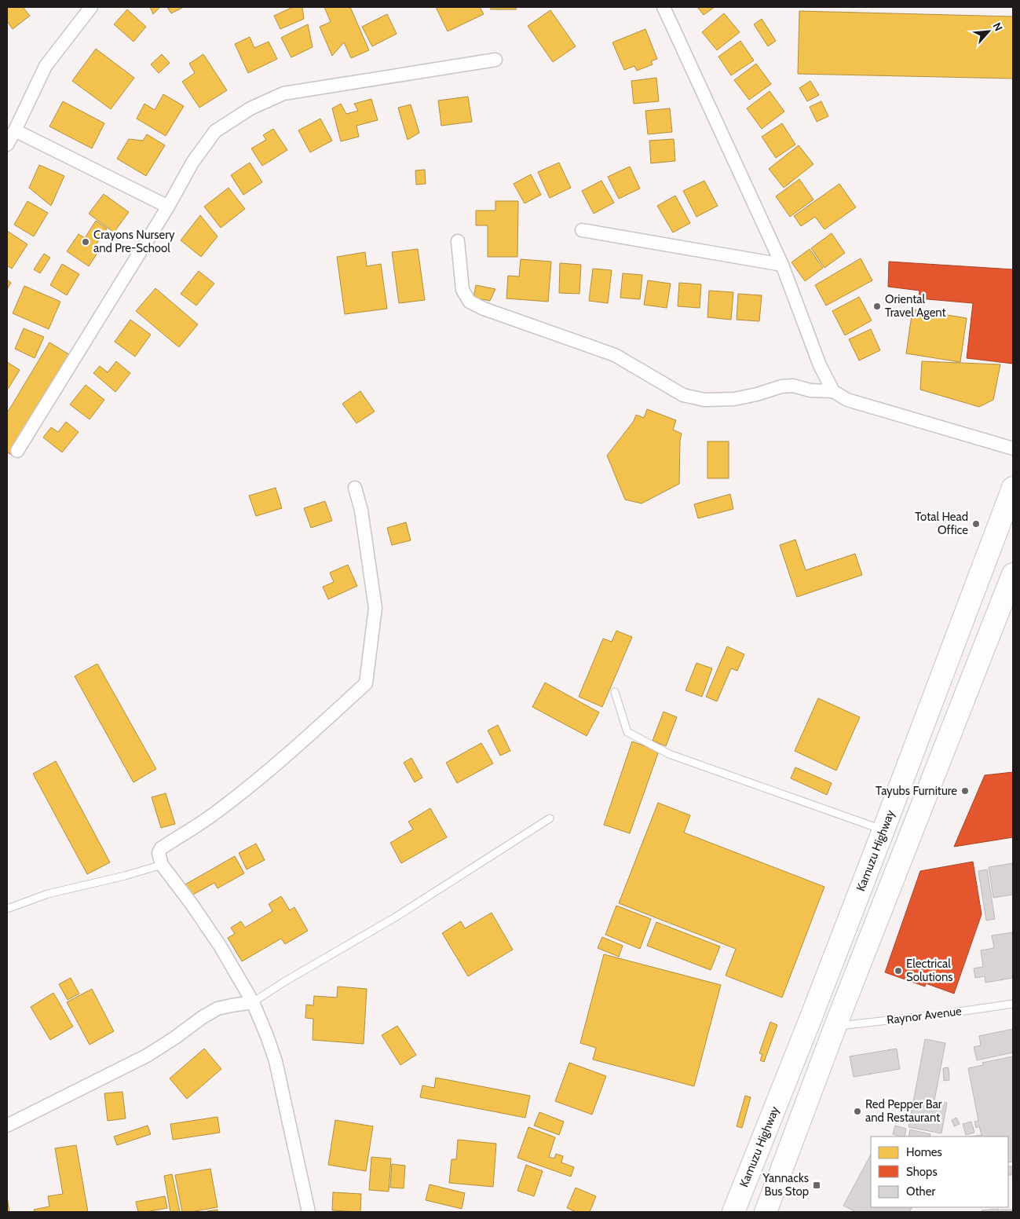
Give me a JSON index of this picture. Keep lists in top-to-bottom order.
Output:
{
  "streets": {
    "highway": ["Kamuzu Highway"],
    "lane": ["Raynor Avenue"]
  },
  "places": {
    "other": [
      "Crayons Nursery and Pre-School",
      "Oriental Travel Agent",
      "Total Head Office",
      "Tayubs Furniture",
      "Electrical Solutions",
      "Red Pepper Bar and Restaurant"
    ],
    "transit": ["Yannacks Bus Stop"]
  },
  "legend": ["Homes", "Shops", "Other"],
  "north": "top right"
}
